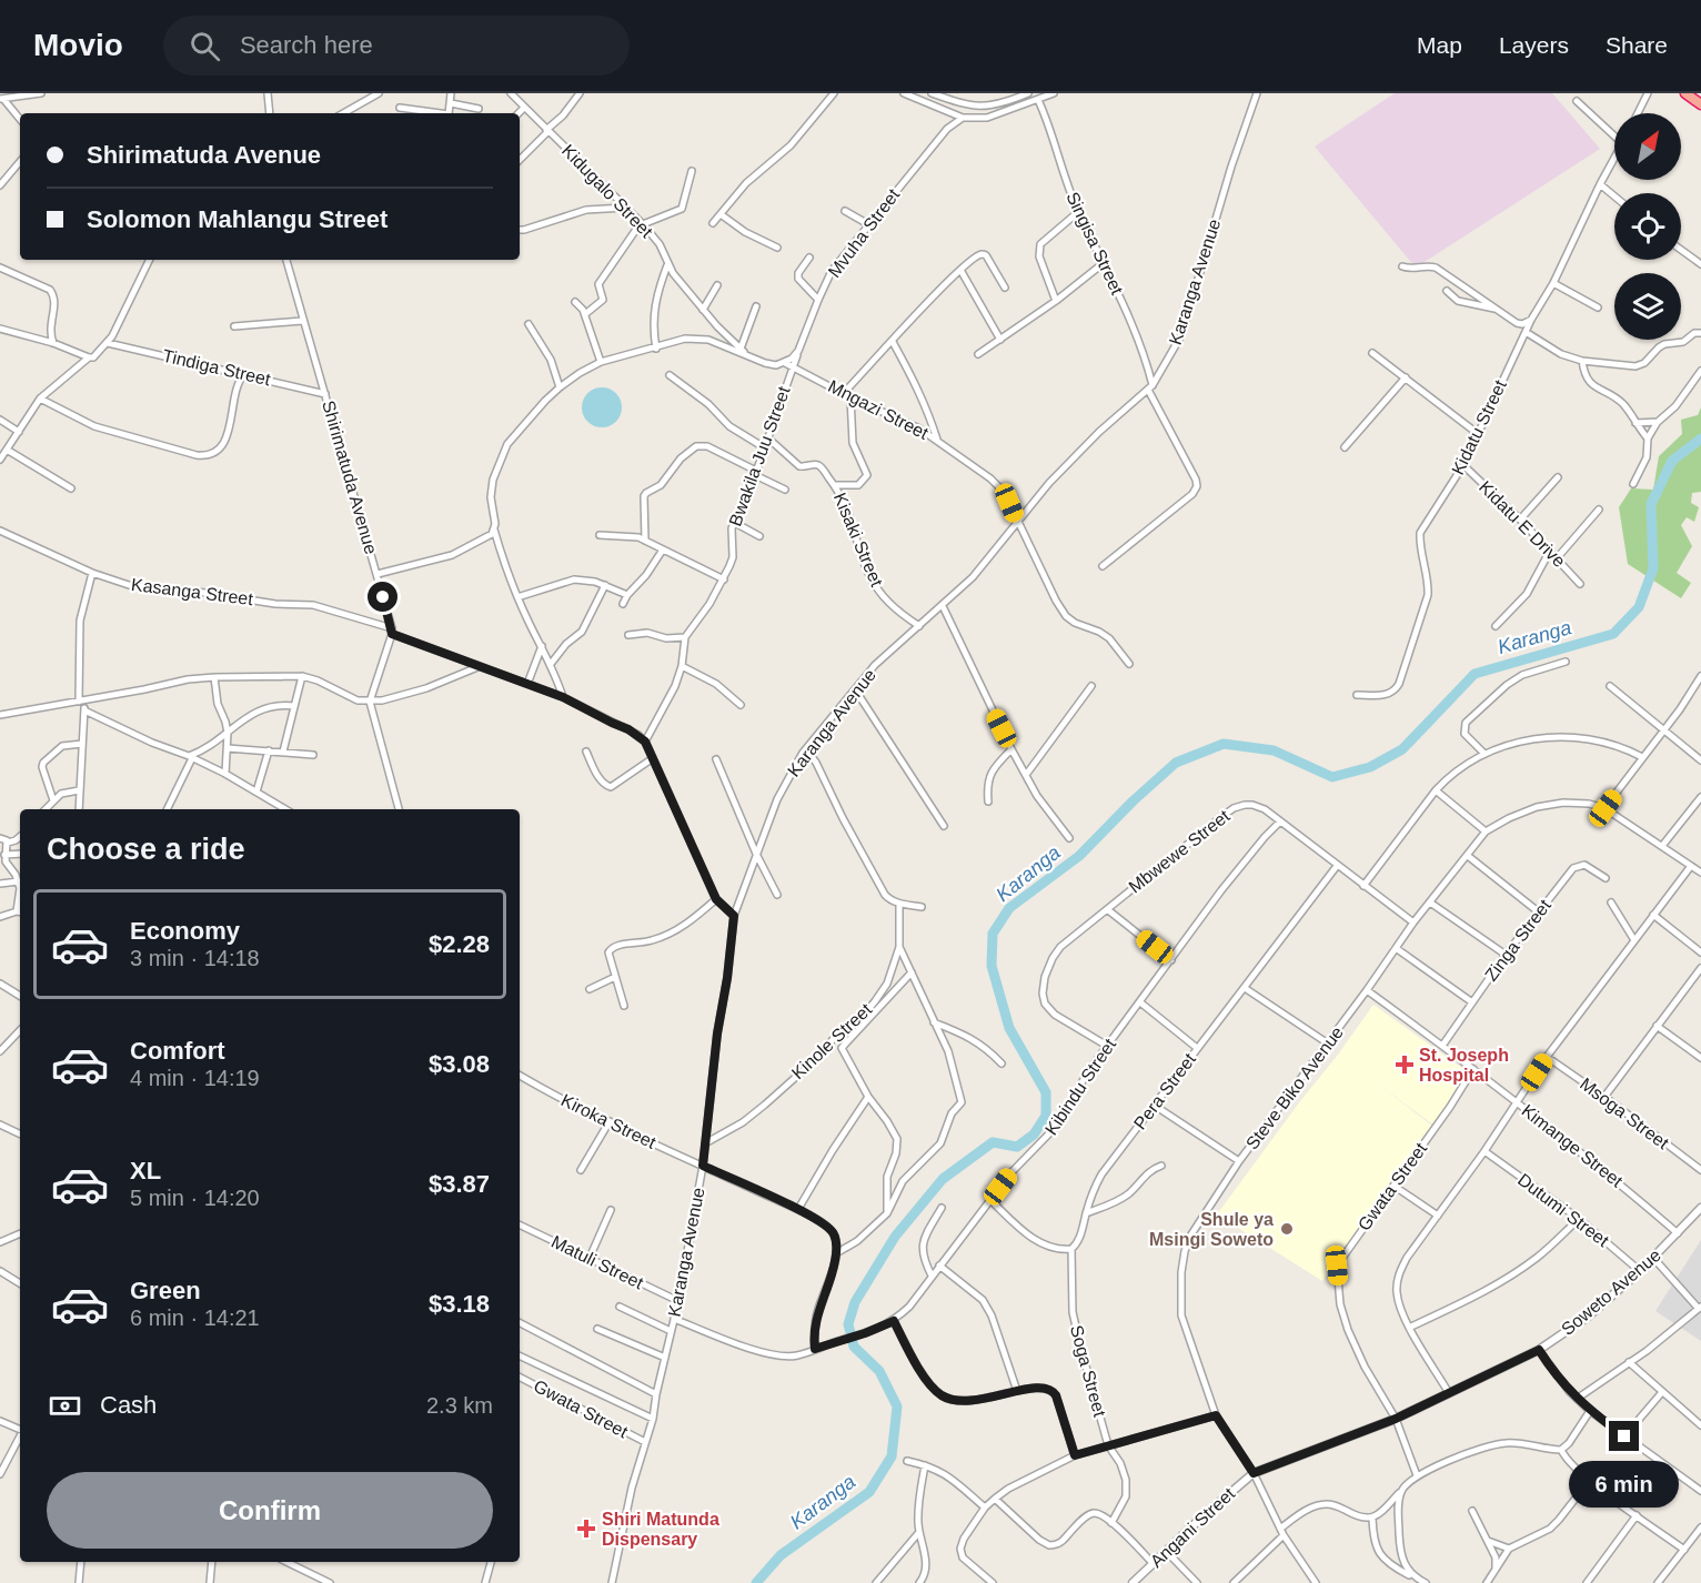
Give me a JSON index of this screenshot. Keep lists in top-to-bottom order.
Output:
{
  "streets": {
    "street": [
      "Kidugalo Street",
      "Mvuha Street",
      "Singisa Street",
      "Karanga Avenue",
      "Tindiga Street",
      "Mngazi Street",
      "Kidatu Street",
      "Bwakila Juu Street",
      "Shirimatuda Avenue",
      "Kidatu E Drive",
      "Kisaki Street",
      "Kasanga Street",
      "Mbwewe Street",
      "Zinga Street",
      "Kinole Street",
      "Kibindu Street",
      "Steve Biko Avenue",
      "Pera Street",
      "Msoga Street",
      "Kiroka Street",
      "Kimange Street",
      "Gwata Street",
      "Dutumi Street",
      "Matuli Street",
      "Soweto Avenue",
      "Soga Street",
      "Angani Street"
    ]
  },
  "crossings": [
    ["Mvuha Street", "Mngazi Street"],
    ["Mvuha Street", "Bwakila Juu Street"],
    ["Singisa Street", "Karanga Avenue"],
    ["Karanga Avenue", "Mngazi Street"],
    ["Karanga Avenue", "Kisaki Street"],
    ["Karanga Avenue", "Kinole Street"],
    ["Karanga Avenue", "Kiroka Street"],
    ["Karanga Avenue", "Gwata Street"],
    ["Karanga Avenue", "Matuli Street"],
    ["Tindiga Street", "Shirimatuda Avenue"],
    ["Mngazi Street", "Bwakila Juu Street"],
    ["Kidatu Street", "Kidatu E Drive"],
    ["Bwakila Juu Street", "Kisaki Street"],
    ["Bwakila Juu Street", "Kasanga Street"],
    ["Shirimatuda Avenue", "Kasanga Street"],
    ["Mbwewe Street", "Kibindu Street"],
    ["Mbwewe Street", "Steve Biko Avenue"],
    ["Mbwewe Street", "Pera Street"],
    ["Zinga Street", "Kimange Street"],
    ["Steve Biko Avenue", "Kimange Street"],
    ["Steve Biko Avenue", "Soweto Avenue"],
    ["Steve Biko Avenue", "Angani Street"],
    ["Pera Street", "Soga Street"],
    ["Kimange Street", "Gwata Street"],
    ["Kimange Street", "Soweto Avenue"],
    ["Gwata Street", "Soweto Avenue"],
    ["Dutumi Street", "Soweto Avenue"],
    ["Soweto Avenue", "Angani Street"]
  ],
  "water": ["Karanga"],
  "places": {
    "health": ["St. Joseph Hospital", "Shiri Matunda Dispensary"],
    "other": ["Shule ya Msingi Soweto"]
  },
  "north": "top right",
  "page": {
    "header": "Movio",
    "search": "Search here",
    "nav": ["Map", "Layers", "Share"],
    "banner": ["Shirimatuda Avenue", "Solomon Mahlangu Street"],
    "heading": "Choose a ride",
    "list": [
      {
        "name": "Economy",
        "note": "3 min · 14:18",
        "value": "$2.28"
      },
      {
        "name": "Comfort",
        "note": "4 min · 14:19",
        "value": "$3.08"
      },
      {
        "name": "XL",
        "note": "5 min · 14:20",
        "value": "$3.87"
      },
      {
        "name": "Green",
        "note": "6 min · 14:21",
        "value": "$3.18"
      }
    ],
    "pay": ["Cash", "2.3 km"],
    "buttons": "Confirm",
    "bubble": "6 min"
  }
}
